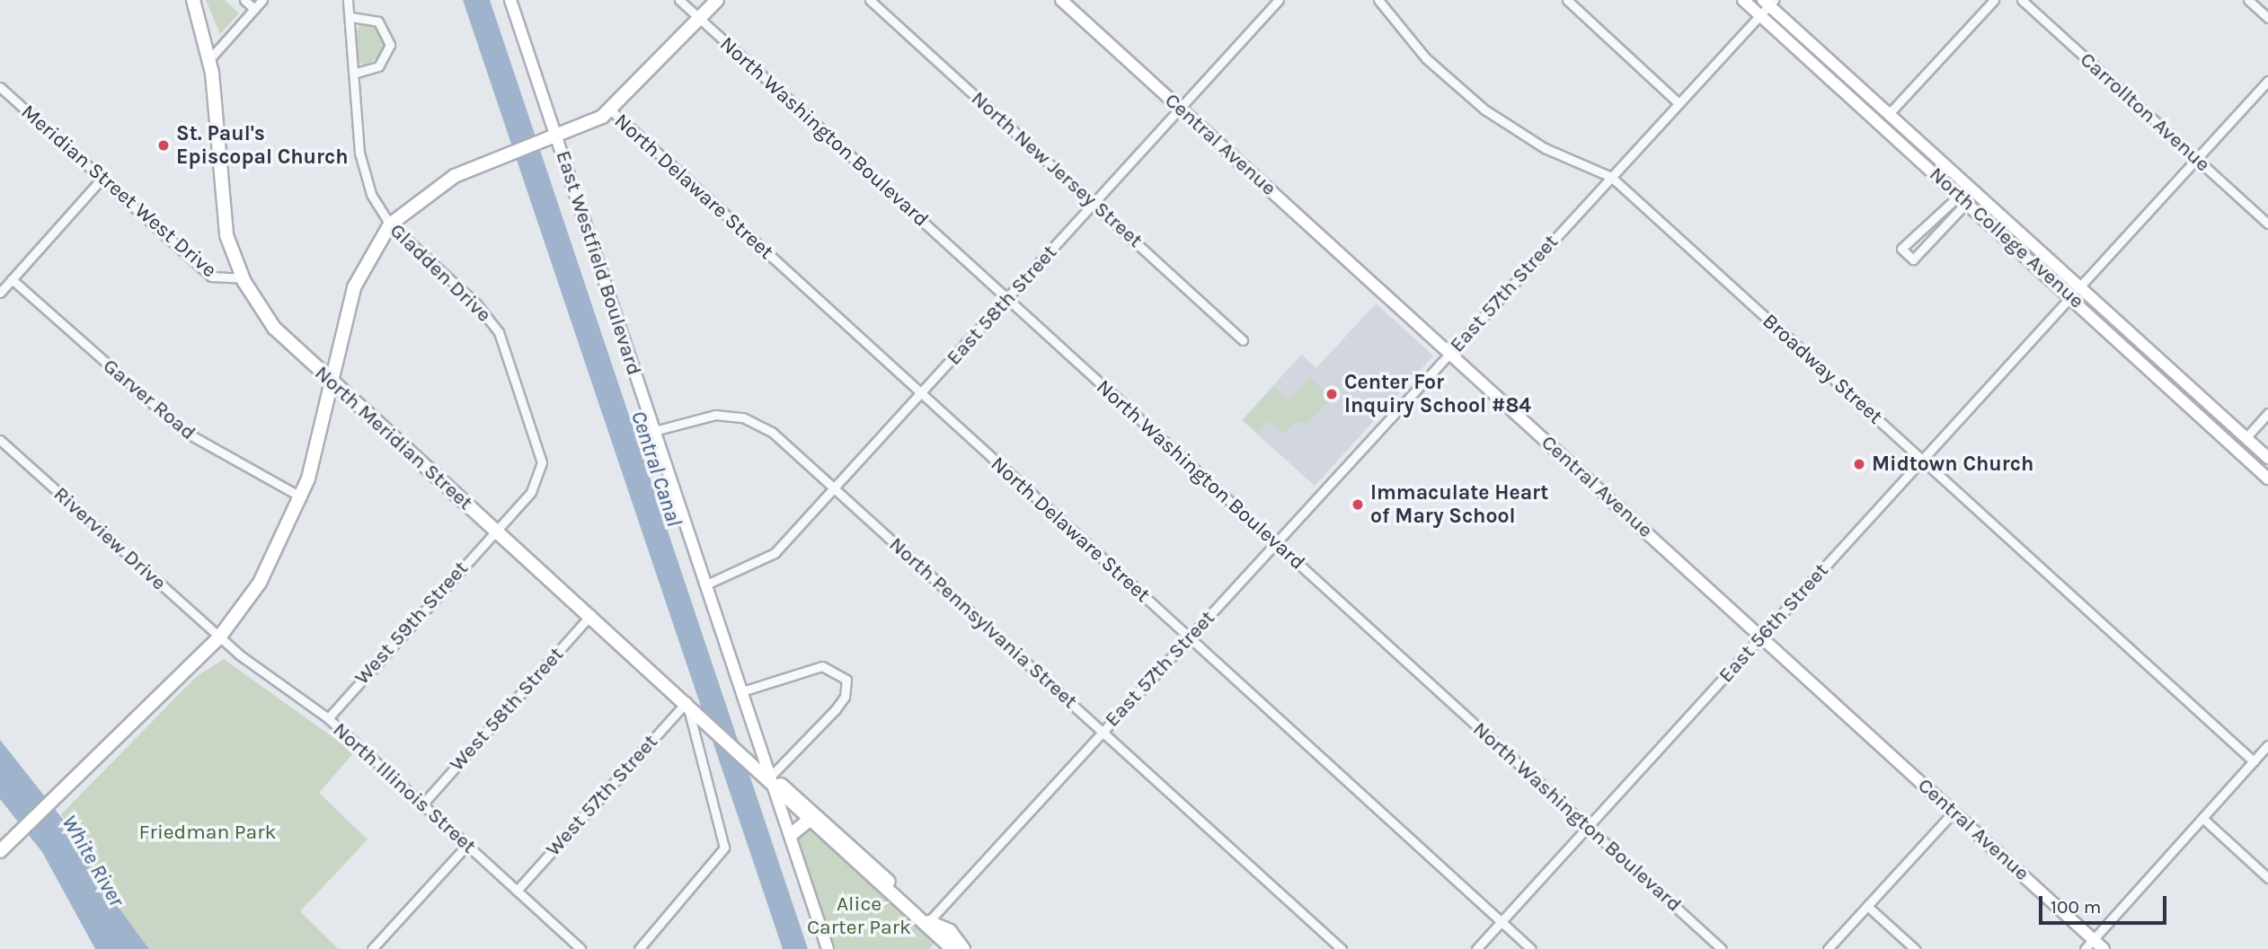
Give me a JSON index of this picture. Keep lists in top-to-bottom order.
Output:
{
  "streets": {
    "main road": [
      "Central Avenue",
      "North College Avenue",
      "East Westfield Boulevard",
      "North Meridian Street"
    ],
    "street": [
      "Carrollton Avenue",
      "North Washington Boulevard",
      "North New Jersey Street",
      "North Delaware Street",
      "Meridian Street West Drive",
      "Gladden Drive",
      "East 57th Street",
      "East 58th Street",
      "Broadway Street",
      "Garver Road",
      "Riverview Drive",
      "West 59th Street",
      "North Pennsylvania Street",
      "East 56th Street",
      "West 58th Street",
      "North Illinois Street",
      "West 57th Street"
    ]
  },
  "crossings": [
    ["Carrollton Avenue", "East 56th Street"],
    ["North Washington Boulevard", "East 57th Street"],
    ["North Washington Boulevard", "East 58th Street"],
    ["North Washington Boulevard", "East 56th Street"],
    ["Central Avenue", "East 57th Street"],
    ["Central Avenue", "East 58th Street"],
    ["Central Avenue", "East 56th Street"],
    ["North New Jersey Street", "East 58th Street"],
    ["North Delaware Street", "East 57th Street"],
    ["North Delaware Street", "East 58th Street"],
    ["North Delaware Street", "East 56th Street"],
    ["Meridian Street West Drive", "North Meridian Street"],
    ["North College Avenue", "East 57th Street"],
    ["North College Avenue", "East 56th Street"],
    ["East Westfield Boulevard", "East 58th Street"],
    ["East Westfield Boulevard", "North Meridian Street"],
    ["East Westfield Boulevard", "North Pennsylvania Street"],
    ["Gladden Drive", "North Meridian Street"],
    ["Gladden Drive", "West 59th Street"],
    ["East 57th Street", "Broadway Street"],
    ["East 57th Street", "North Meridian Street"],
    ["East 57th Street", "North Pennsylvania Street"],
    ["East 58th Street", "North Pennsylvania Street"],
    ["Broadway Street", "East 56th Street"],
    ["North Meridian Street", "West 59th Street"],
    ["North Meridian Street", "West 58th Street"],
    ["North Meridian Street", "West 57th Street"],
    ["Riverview Drive", "North Illinois Street"],
    ["West 59th Street", "North Illinois Street"],
    ["West 58th Street", "North Illinois Street"],
    ["North Illinois Street", "West 57th Street"]
  ],
  "water": ["Central Canal", "White River"],
  "parks": ["Friedman Park", "Alice Carter Park"],
  "places": [
    "St. Paul's Episcopal Church",
    "Center For Inquiry School #84",
    "Midtown Church",
    "Immaculate Heart of Mary School"
  ],
  "scale_bar": "100 m"
}
